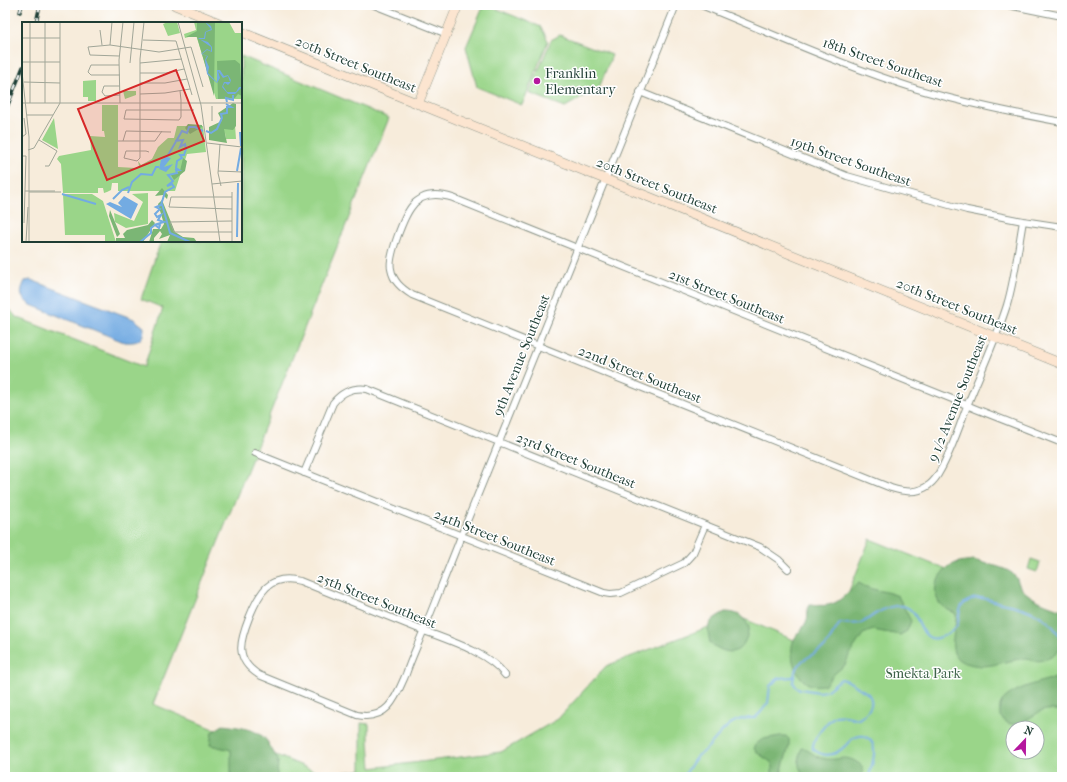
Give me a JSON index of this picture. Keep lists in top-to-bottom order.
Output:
{
  "streets": {
    "street": [
      "18th Street Southeast",
      "20th Street Southeast",
      "19th Street Southeast",
      "21st Street Southeast",
      "9th Avenue Southeast",
      "22nd Street Southeast",
      "9 1/2 Avenue Southeast",
      "23rd Street Southeast",
      "24th Street Southeast",
      "25th Street Southeast"
    ]
  },
  "crossings": [
    ["20th Street Southeast", "9th Avenue Southeast"],
    ["20th Street Southeast", "9 1/2 Avenue Southeast"],
    ["19th Street Southeast", "9th Avenue Southeast"],
    ["19th Street Southeast", "9 1/2 Avenue Southeast"],
    ["21st Street Southeast", "9th Avenue Southeast"],
    ["21st Street Southeast", "22nd Street Southeast"],
    ["21st Street Southeast", "9 1/2 Avenue Southeast"],
    ["9th Avenue Southeast", "22nd Street Southeast"],
    ["9th Avenue Southeast", "23rd Street Southeast"],
    ["9th Avenue Southeast", "24th Street Southeast"],
    ["9th Avenue Southeast", "25th Street Southeast"],
    ["22nd Street Southeast", "9 1/2 Avenue Southeast"],
    ["23rd Street Southeast", "24th Street Southeast"]
  ],
  "parks": ["Smekta Park"],
  "places": ["Franklin Elementary"],
  "north": "top"
}
